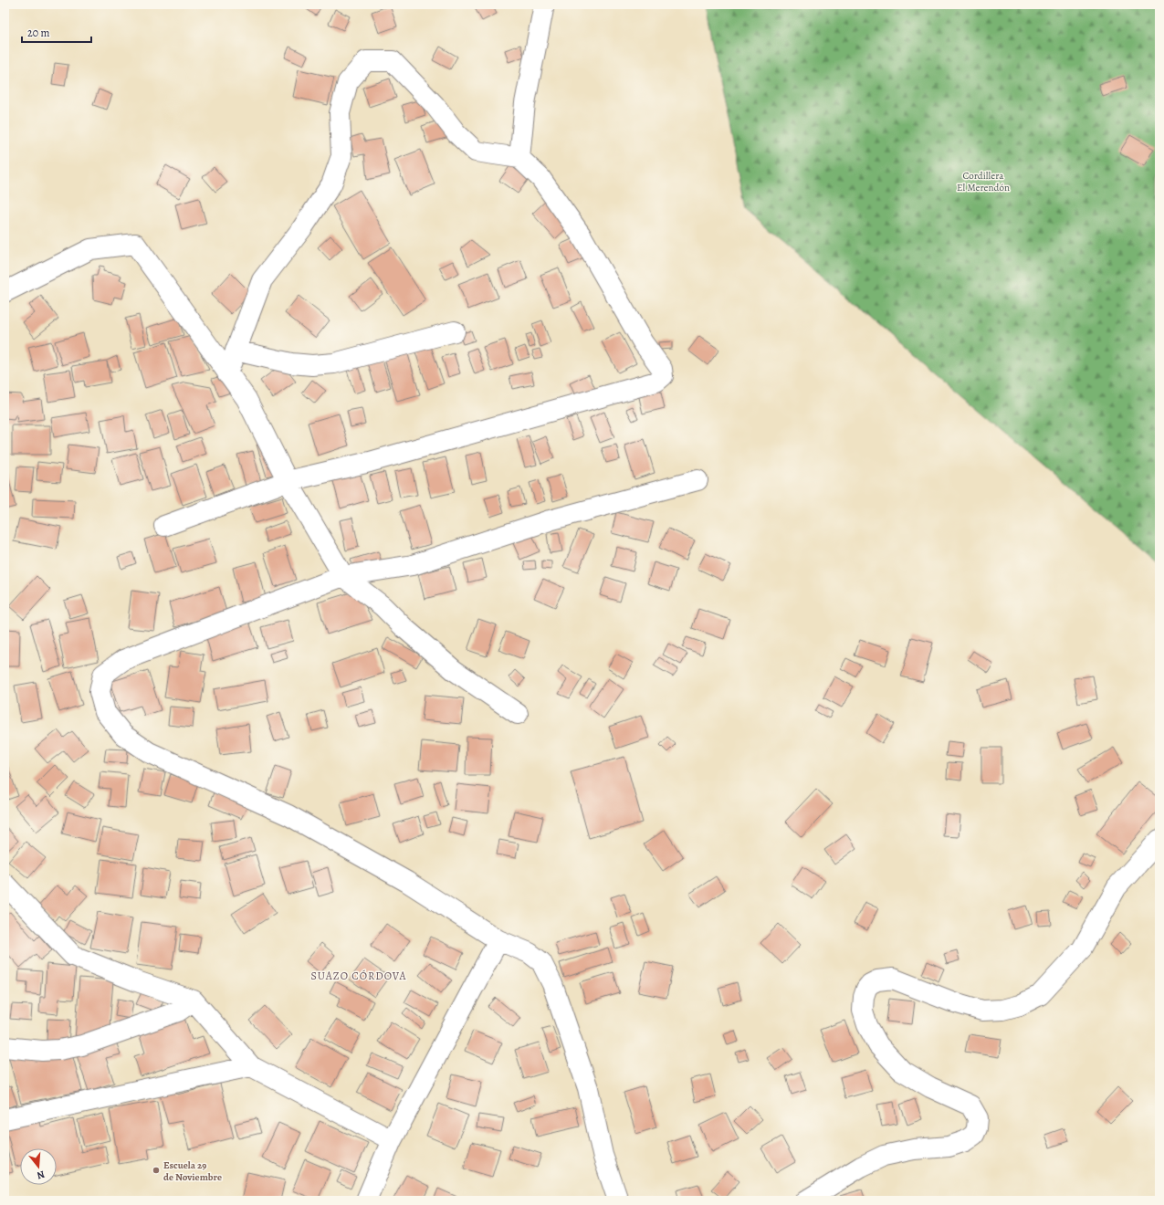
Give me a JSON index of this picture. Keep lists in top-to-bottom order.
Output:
{
  "districts": ["SUAZO CÓRDOVA"],
  "parks": ["Cordillera El Merendón"],
  "places": ["Escuela 29 de Noviembre"],
  "scale_bar": "20 m",
  "north": "bottom"
}
